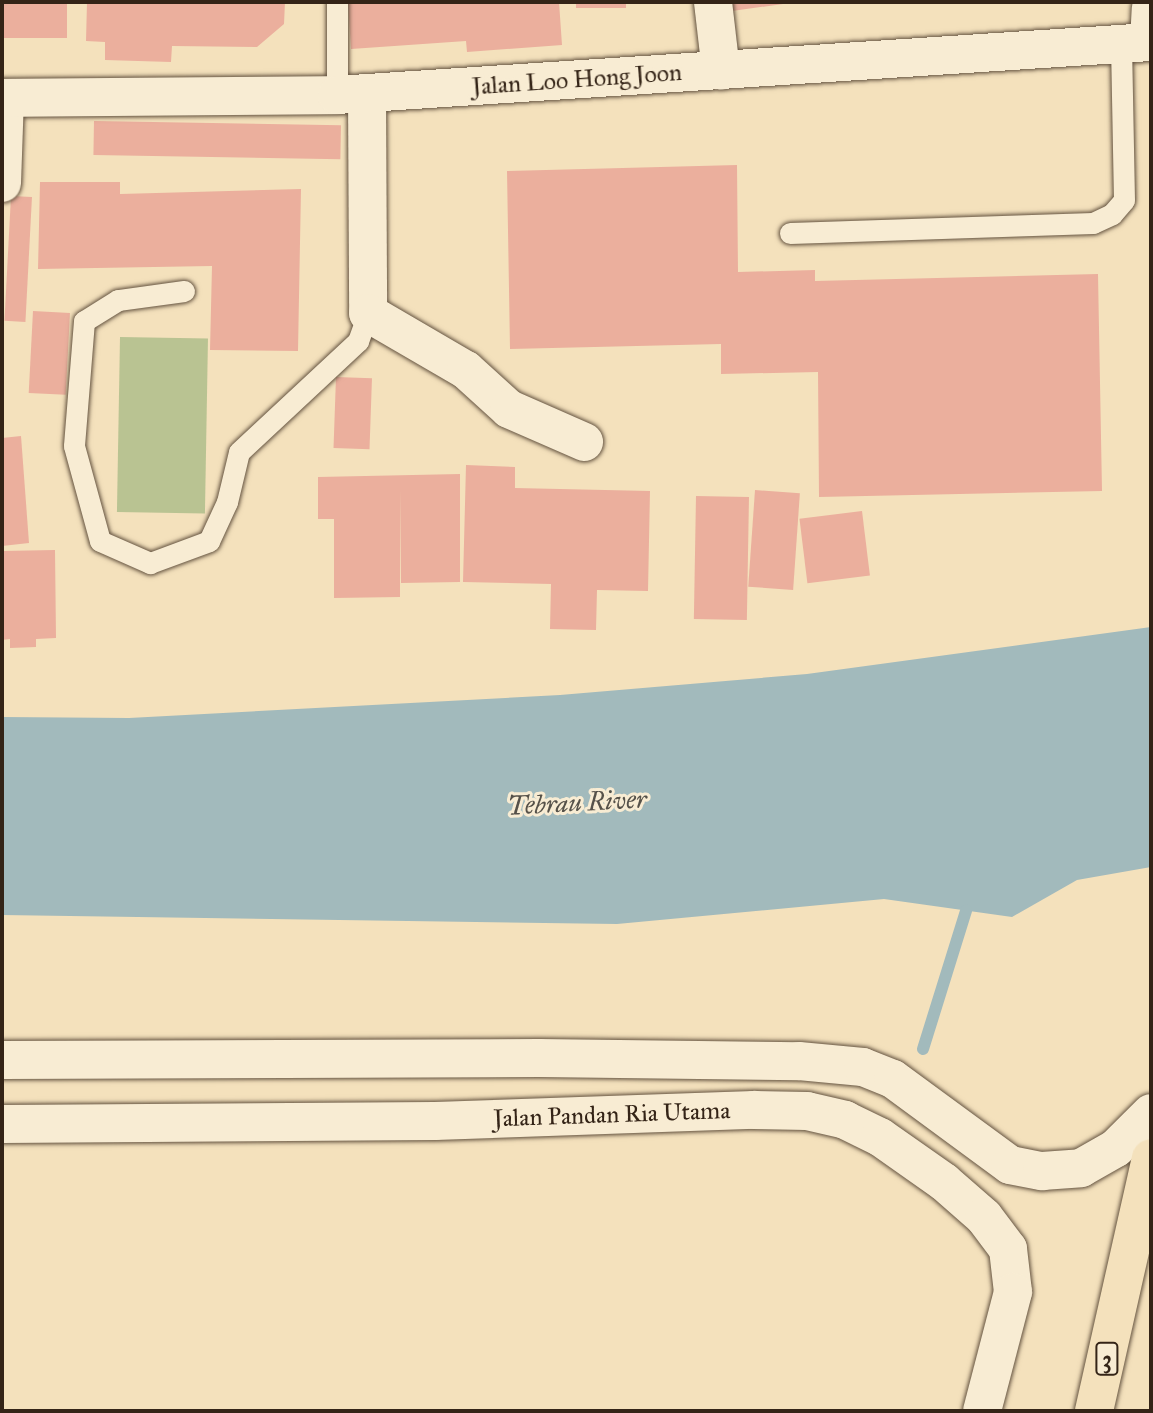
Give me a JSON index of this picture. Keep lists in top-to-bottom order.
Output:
{
  "streets": {
    "highway": ["3"],
    "street": ["Jalan Loo Hong Joon", "Jalan Pandan Ria Utama"]
  },
  "water": ["Tebrau River"]
}
